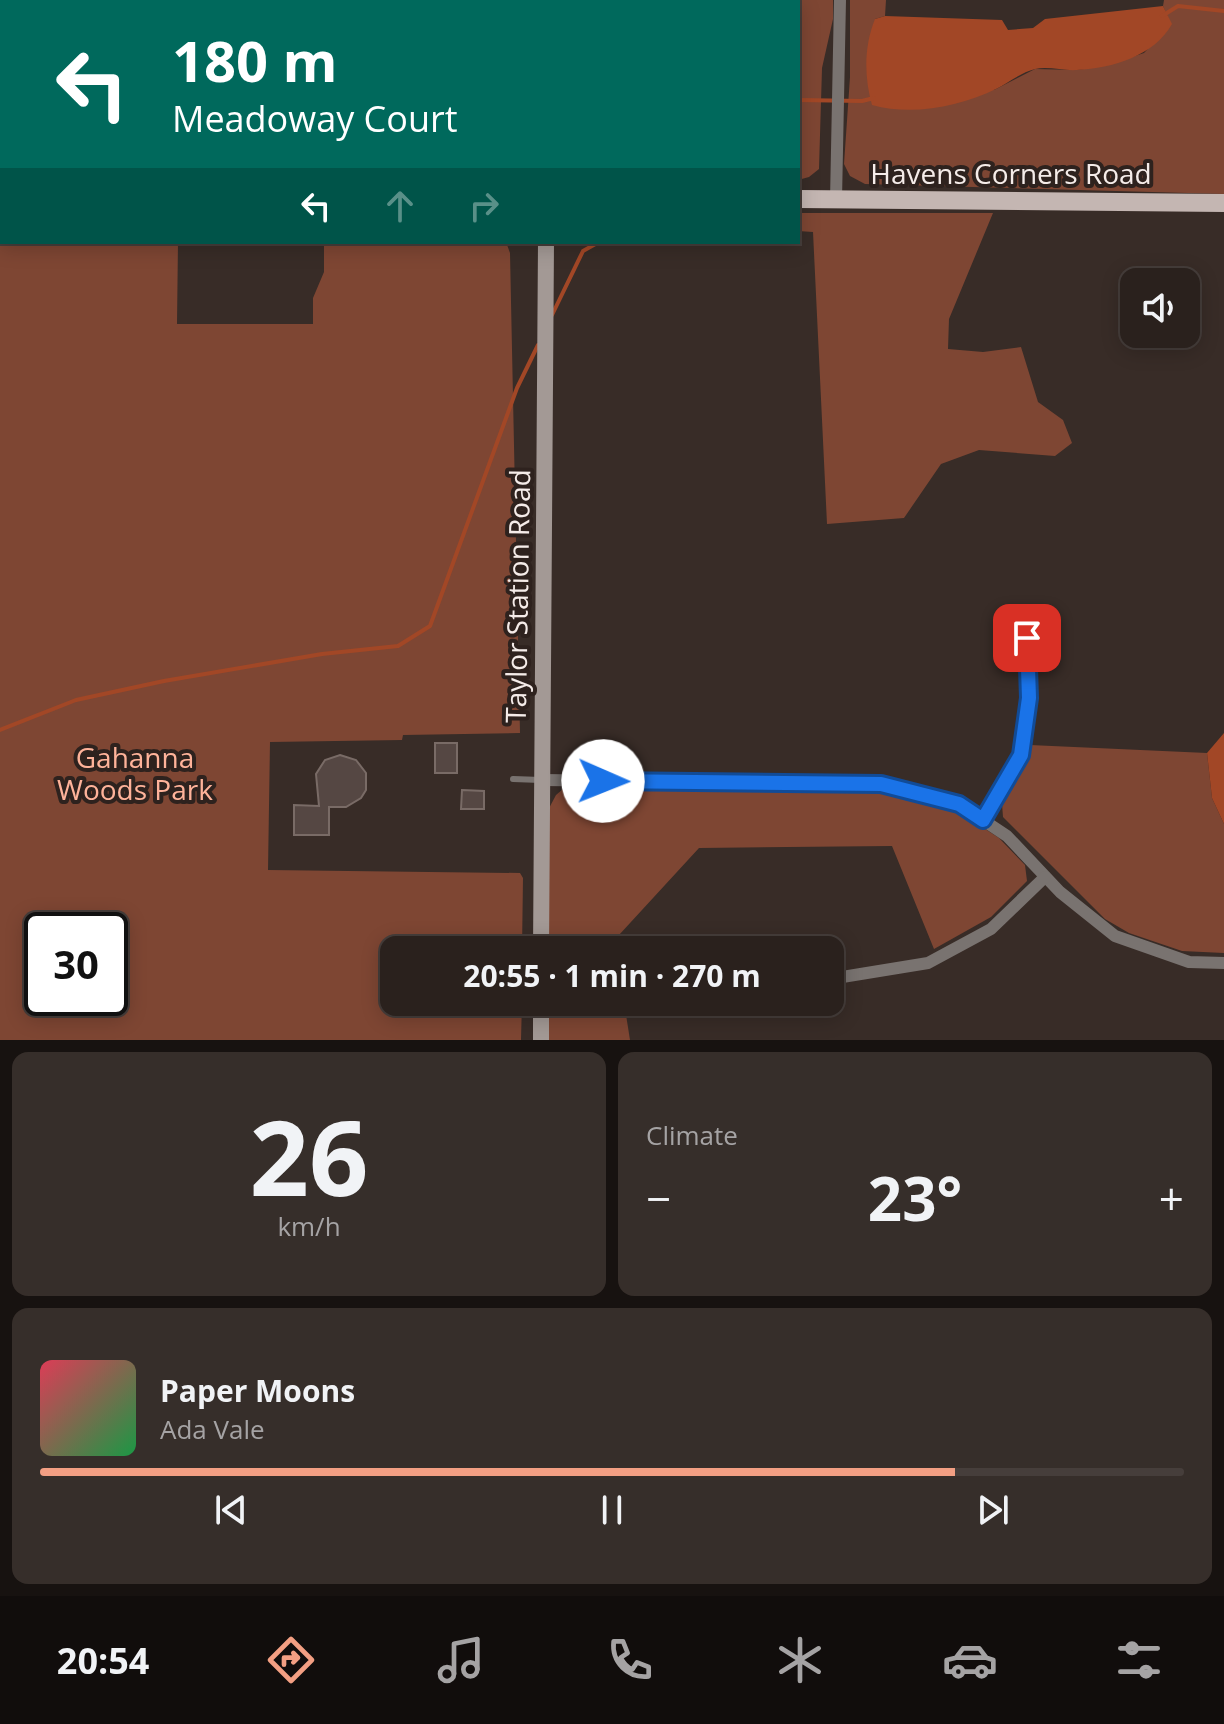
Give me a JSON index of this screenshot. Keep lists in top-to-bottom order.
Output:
{
  "streets": {
    "main road": ["Havens Corners Road", "Taylor Station Road"]
  },
  "parks": ["Gahanna Woods Park"],
  "page": {
    "turn": ["180 m", "Meadoway Court"],
    "limit": "30",
    "trip": "20:55 · 1 min · 270 m",
    "tile": [
      ["26", "km/h"],
      "Climate"
    ],
    "heat": ["−", "23°", "+"],
    "song": ["Paper Moons", "Ada Vale"],
    "tabs": "20:54"
  }
}
